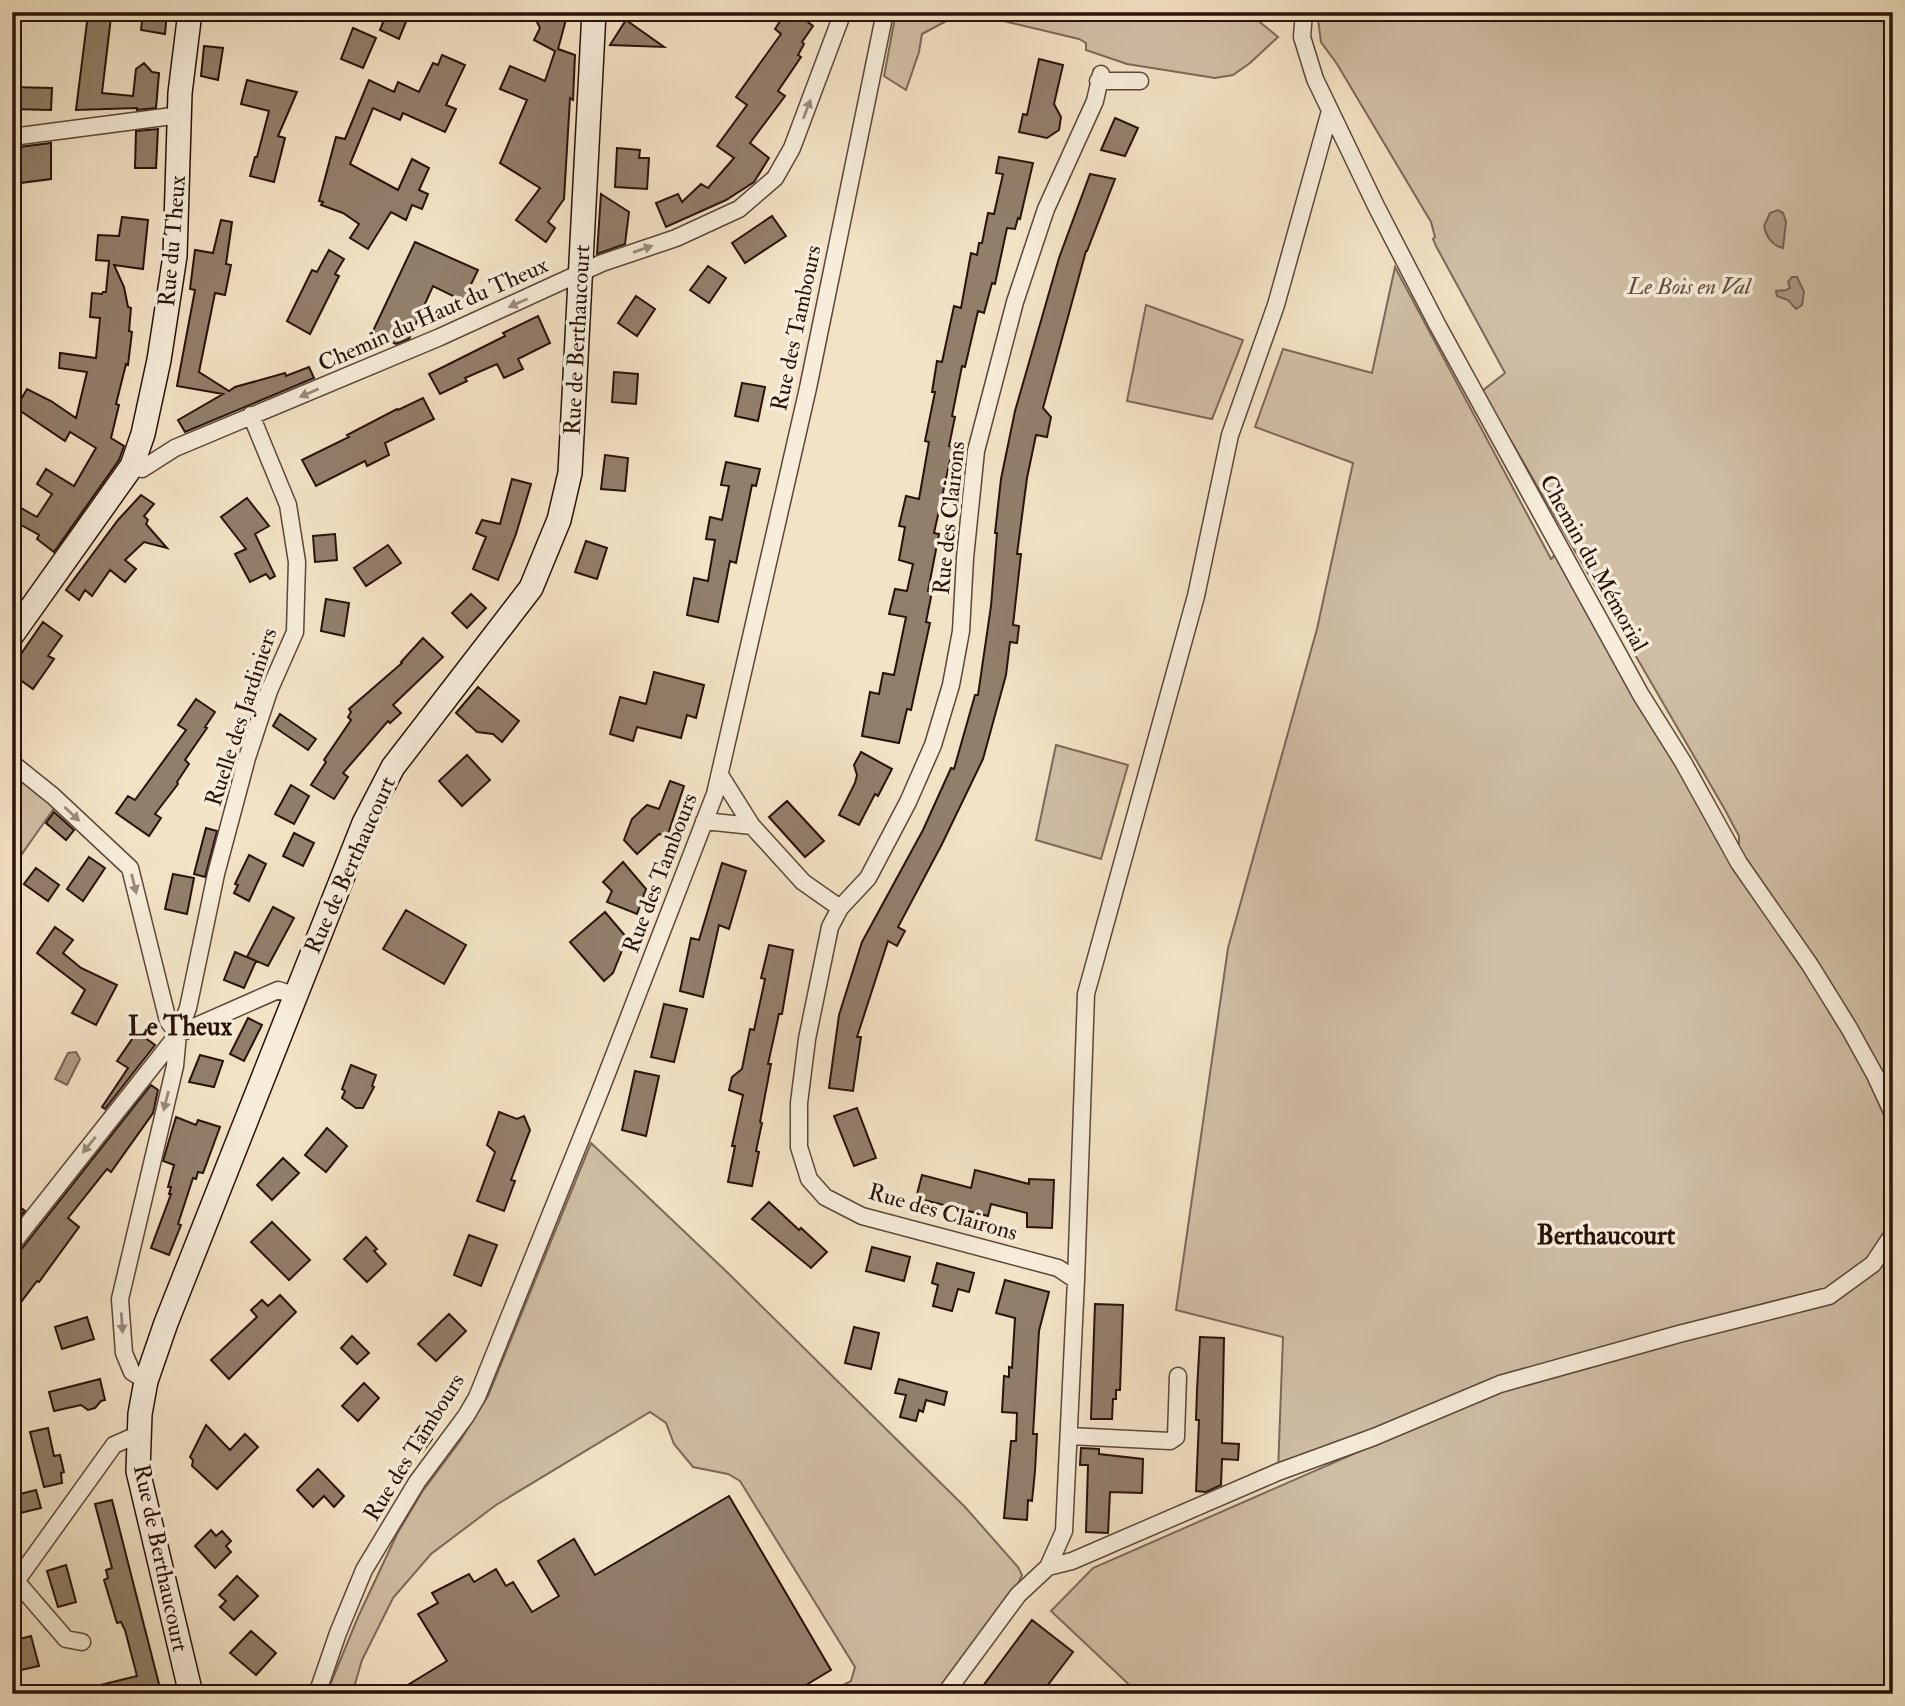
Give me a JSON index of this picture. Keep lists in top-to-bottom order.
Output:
{
  "streets": {
    "main road": ["Rue du Theux", "Rue de Berthaucourt"],
    "street": [
      "Chemin du Haut du Theux",
      "Rue des Tambours",
      "Rue des Clairons",
      "Chemin du Mémorial",
      "Ruelle des Jardiniers"
    ]
  },
  "crossings": [
    ["Rue du Theux", "Chemin du Haut du Theux"],
    ["Chemin du Haut du Theux", "Rue de Berthaucourt"],
    ["Chemin du Haut du Theux", "Ruelle des Jardiniers"]
  ],
  "districts": ["Le Theux", "Berthaucourt"],
  "parks": ["Le Bois en Val"]
}
